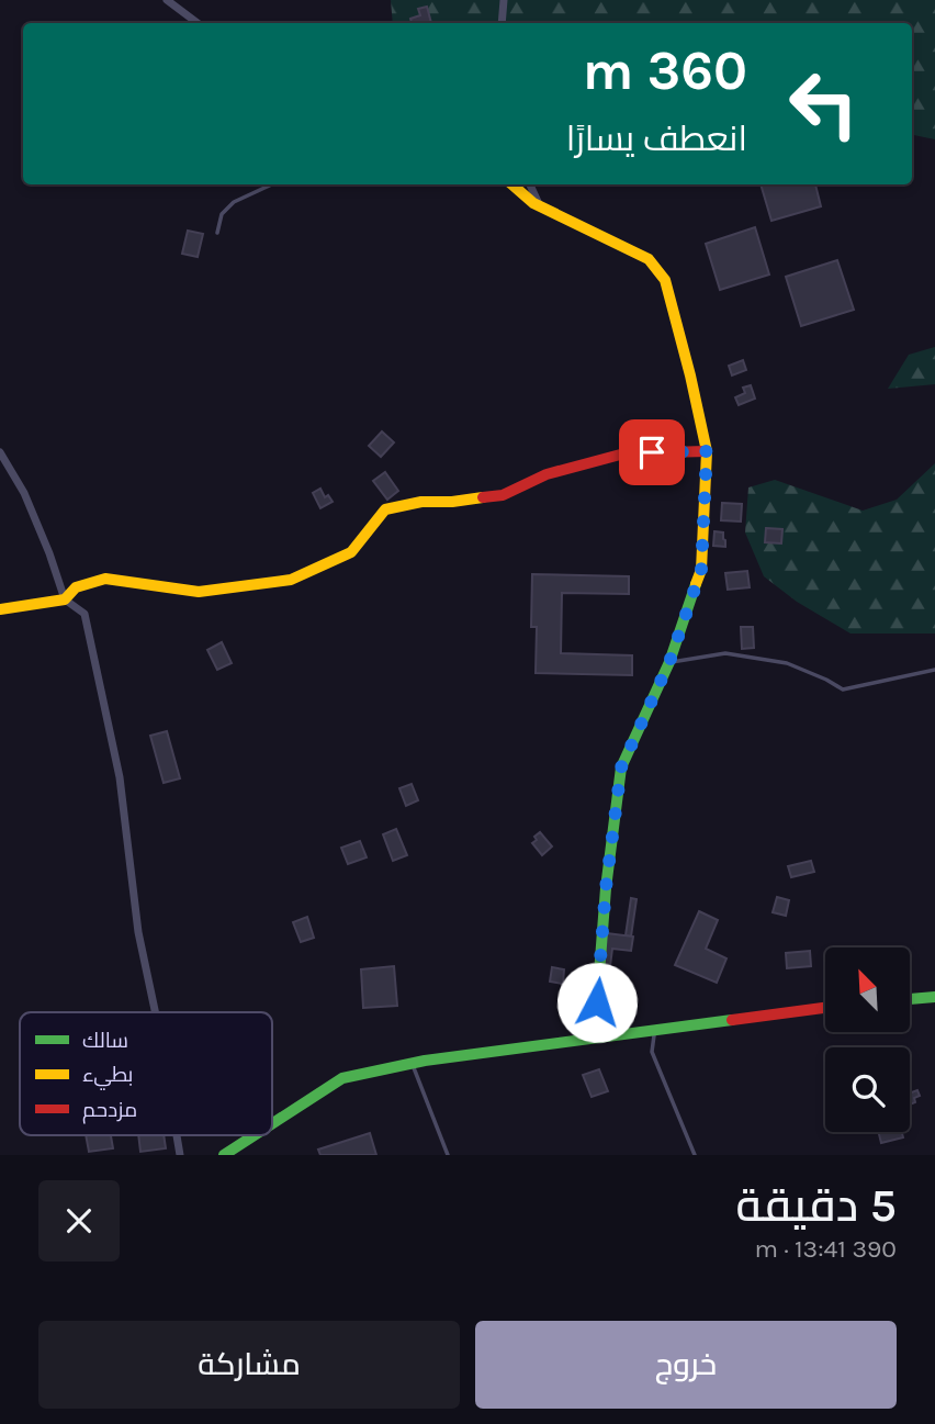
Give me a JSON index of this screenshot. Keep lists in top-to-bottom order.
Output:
{
  "legend": ["سالك", "بطيء", "مزدحم"],
  "north": "top left",
  "page": {
    "turn": ["360 m", "انعطف يسارًا"],
    "heading": ["5 دقيقة", "390 m · 13:41"],
    "buttons": ["خروج", "مشاركة"]
  }
}
